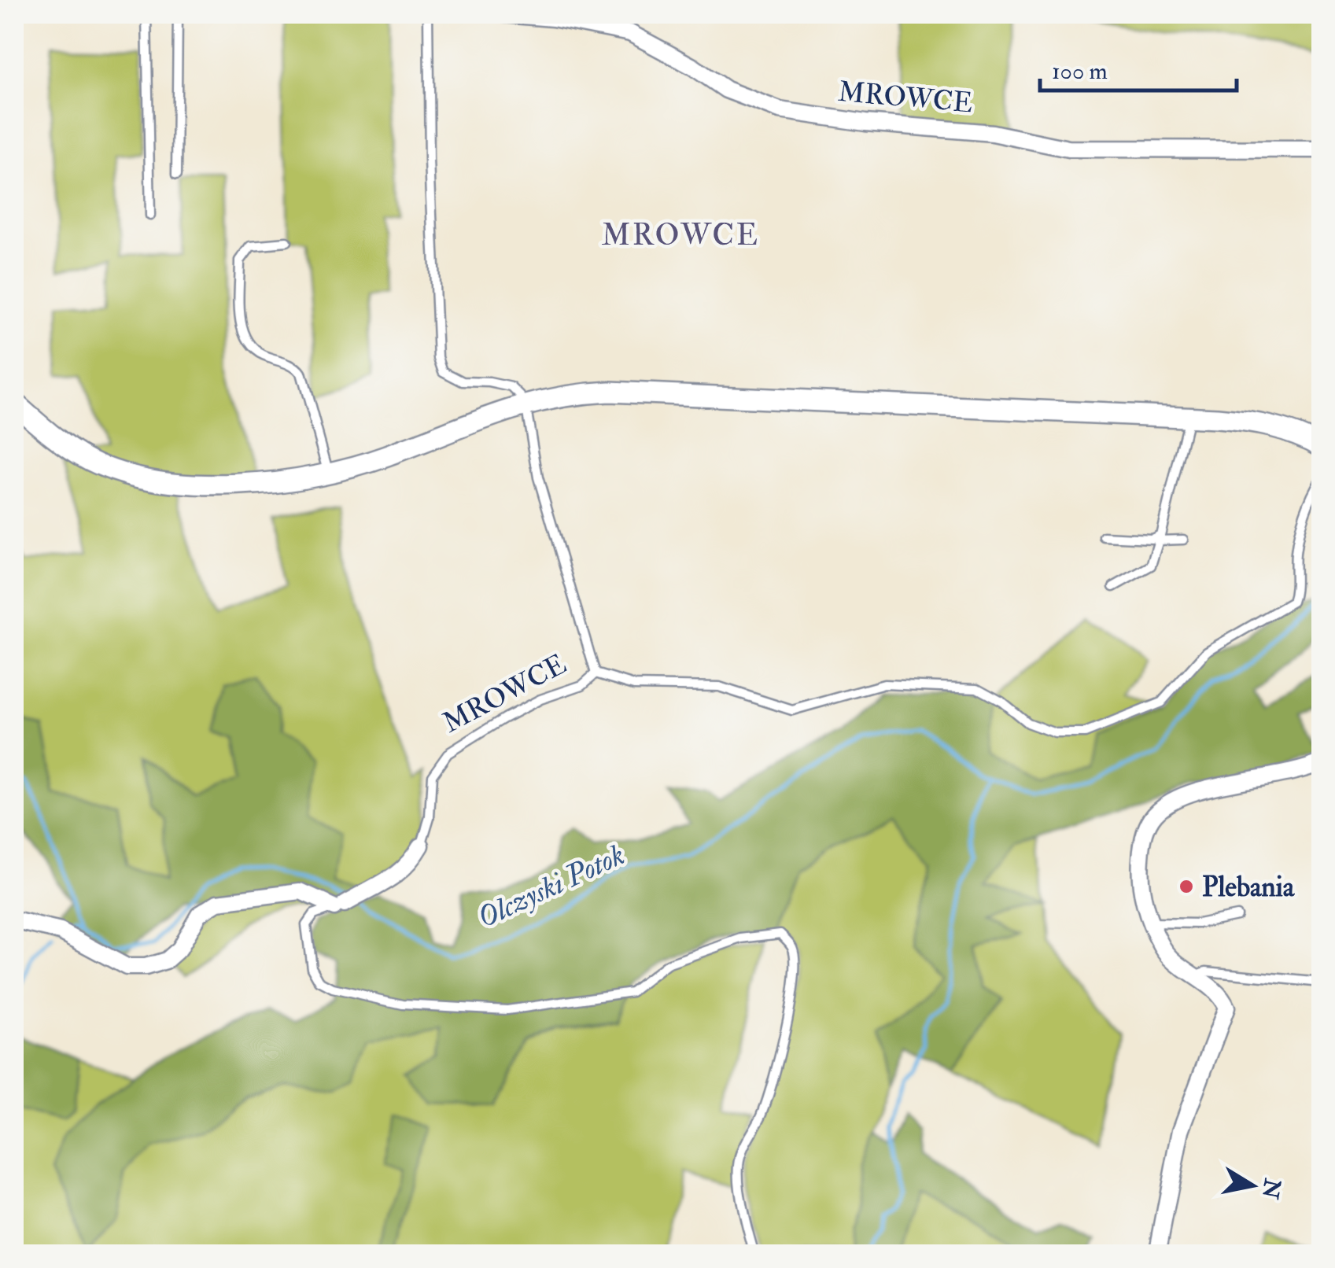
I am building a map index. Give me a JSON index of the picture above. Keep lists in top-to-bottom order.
{
  "streets": {
    "street": ["MROWCE"]
  },
  "districts": ["MROWCE"],
  "water": ["Olczyski Potok"],
  "places": ["Plebania"],
  "scale_bar": "100 m",
  "north": "right"
}
